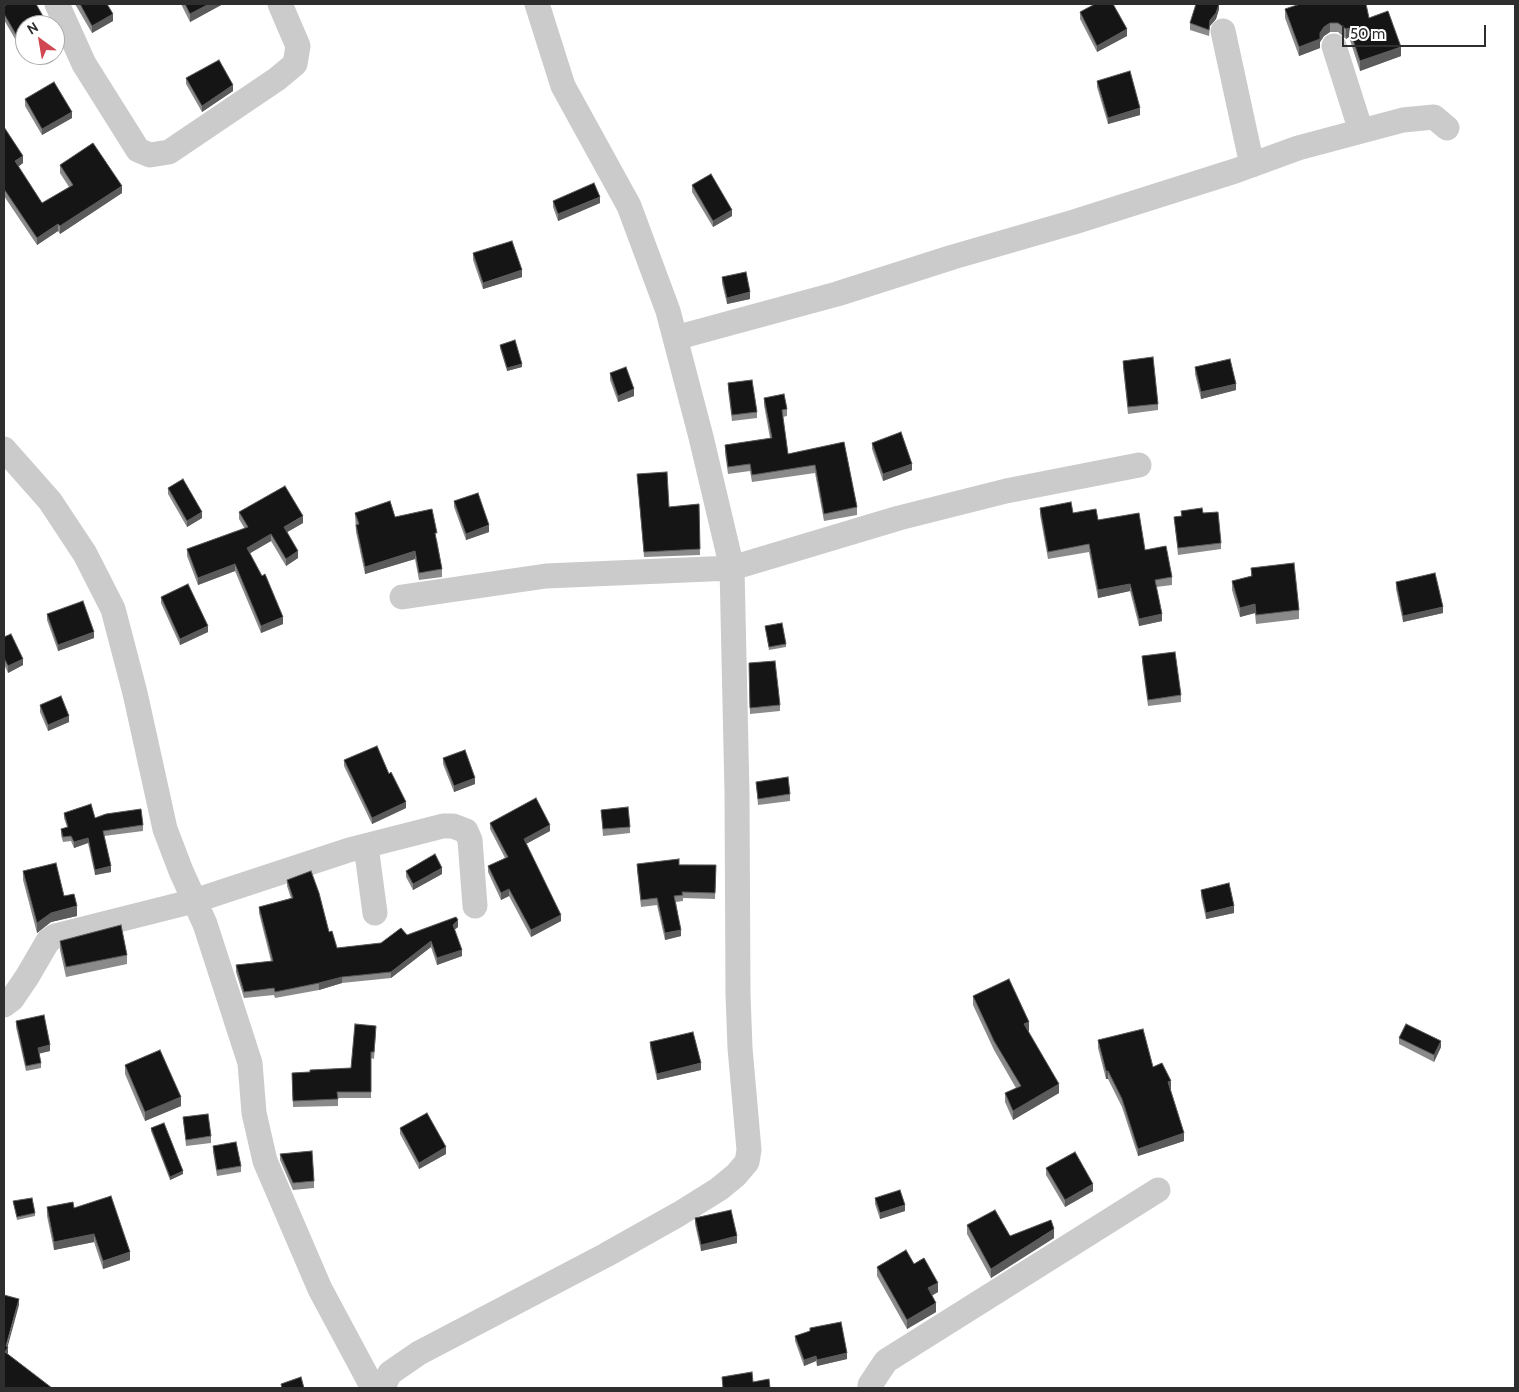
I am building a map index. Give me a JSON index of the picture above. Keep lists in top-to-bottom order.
{
  "scale_bar": "50 m",
  "north": "top left"
}
